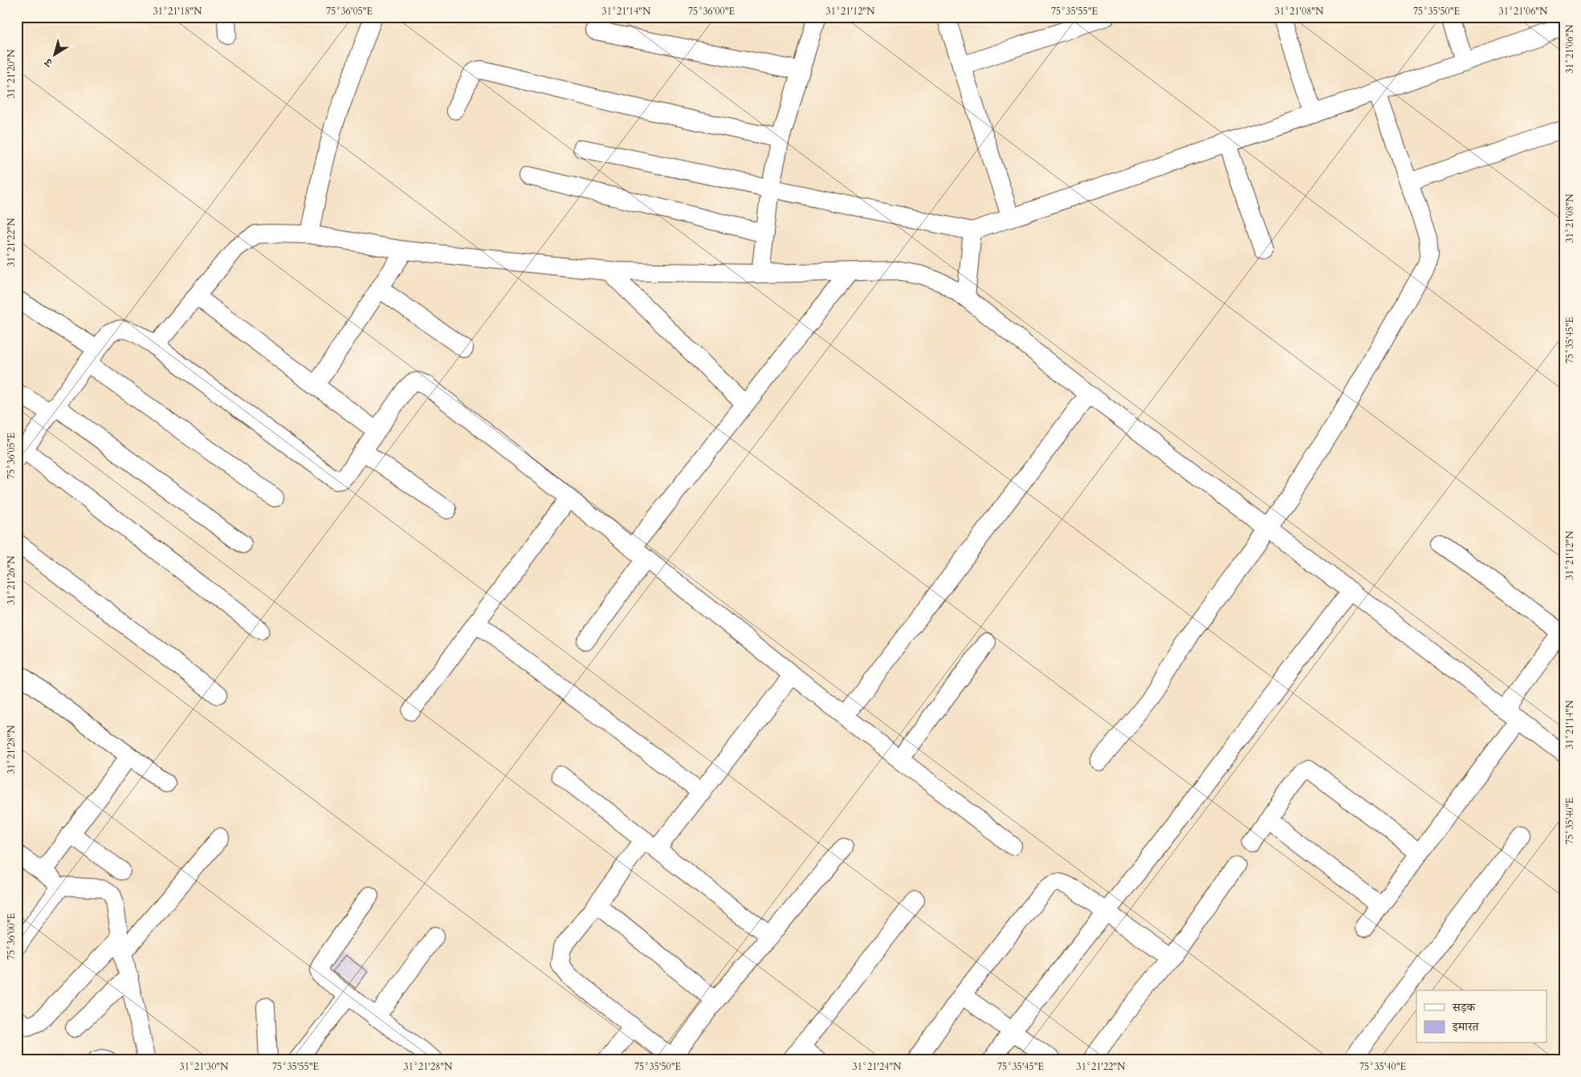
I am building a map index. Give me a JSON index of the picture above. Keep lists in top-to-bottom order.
{
  "legend": ["सड़क", "इमारत"],
  "north": "bottom left",
  "coordinates": [
    "31°21'18\"N",
    "75°36'05\"E",
    "31°21'14\"N",
    "75°36'00\"E",
    "31°21'12\"N",
    "75°35'55\"E",
    "31°21'08\"N",
    "75°35'50\"E",
    "31°21'06\"N",
    "31°21'20\"N",
    "31°21'22\"N",
    "75°35'45\"E",
    "31°21'26\"N",
    "31°21'28\"N",
    "75°35'40\"E",
    "31°21'30\"N",
    "31°21'24\"N"
  ]
}
